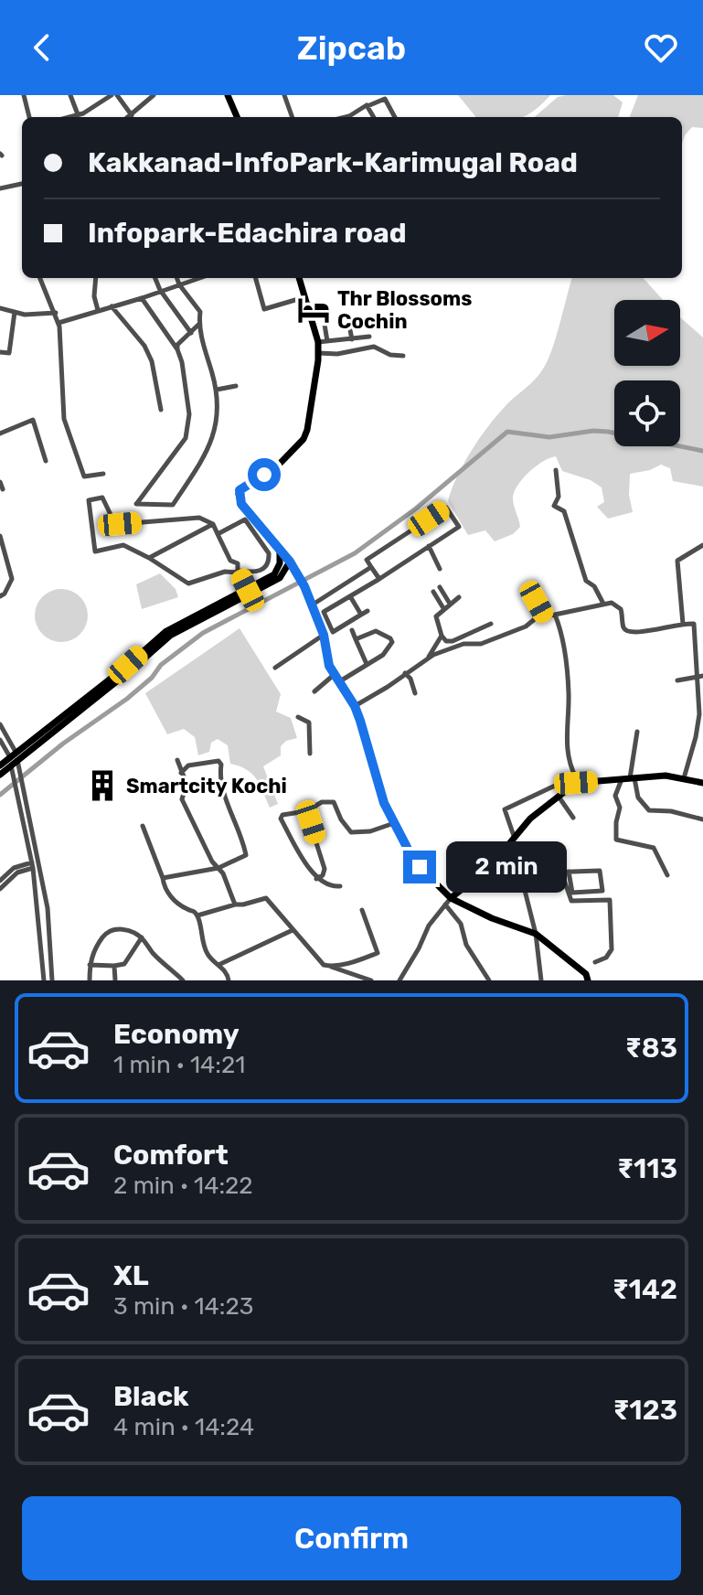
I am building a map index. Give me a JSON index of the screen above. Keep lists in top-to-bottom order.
{
  "places": {
    "hotel": ["Thr Blossoms Cochin"],
    "building": ["Smartcity Kochi"]
  },
  "north": "right",
  "page": {
    "header": "Zipcab",
    "banner": ["Kakkanad-InfoPark-Karimugal Road", "Infopark-Edachira road"],
    "bubble": "2 min",
    "list": [
      {
        "name": "Economy",
        "note": "1 min · 14:21",
        "value": "₹83"
      },
      {
        "name": "Comfort",
        "note": "2 min · 14:22",
        "value": "₹113"
      },
      {
        "name": "XL",
        "note": "3 min · 14:23",
        "value": "₹142"
      },
      {
        "name": "Black",
        "note": "4 min · 14:24",
        "value": "₹123"
      }
    ],
    "buttons": "Confirm"
  }
}
